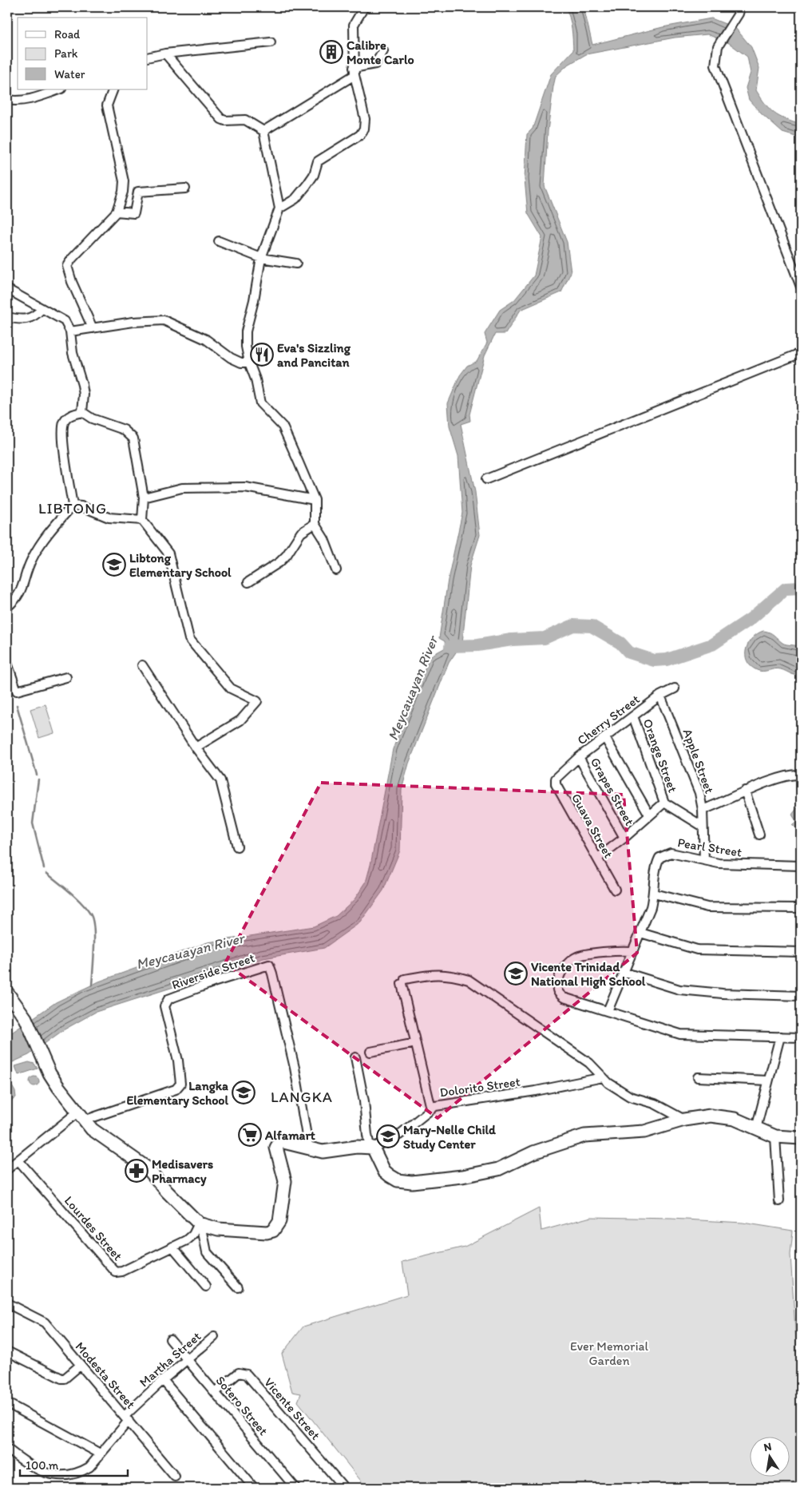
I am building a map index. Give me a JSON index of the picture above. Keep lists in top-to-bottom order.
{
  "streets": {
    "street": [
      "Cherry Street",
      "Orange Street",
      "Apple Street",
      "Grapes Street",
      "Guava Street",
      "Pearl Street",
      "Riverside Street",
      "Dolorito Street",
      "Lourdes Street",
      "Martha Street",
      "Modesta Street",
      "Sotero Street",
      "Vicente Street"
    ]
  },
  "crossings": [
    ["Cherry Street", "Orange Street"],
    ["Cherry Street", "Apple Street"],
    ["Cherry Street", "Grapes Street"],
    ["Cherry Street", "Guava Street"],
    ["Apple Street", "Pearl Street"],
    ["Martha Street", "Modesta Street"],
    ["Martha Street", "Sotero Street"],
    ["Sotero Street", "Vicente Street"]
  ],
  "districts": ["LIBTONG", "LANGKA"],
  "water": ["Meycauayan River"],
  "parks": ["Ever Memorial Garden"],
  "places": {
    "building": ["Calibre Monte Carlo"],
    "restaurant": ["Eva's Sizzling and Pancitan"],
    "school or university": [
      "Libtong Elementary School",
      "Vicente Trinidad National High School",
      "Langka Elementary School",
      "Mary-Nelle Child Study Center"
    ],
    "supermarket": ["Alfamart"],
    "pharmacy": ["Medisavers Pharmacy"]
  },
  "legend": ["Road", "Park", "Water"],
  "scale_bar": "100 m",
  "north": "top"
}
